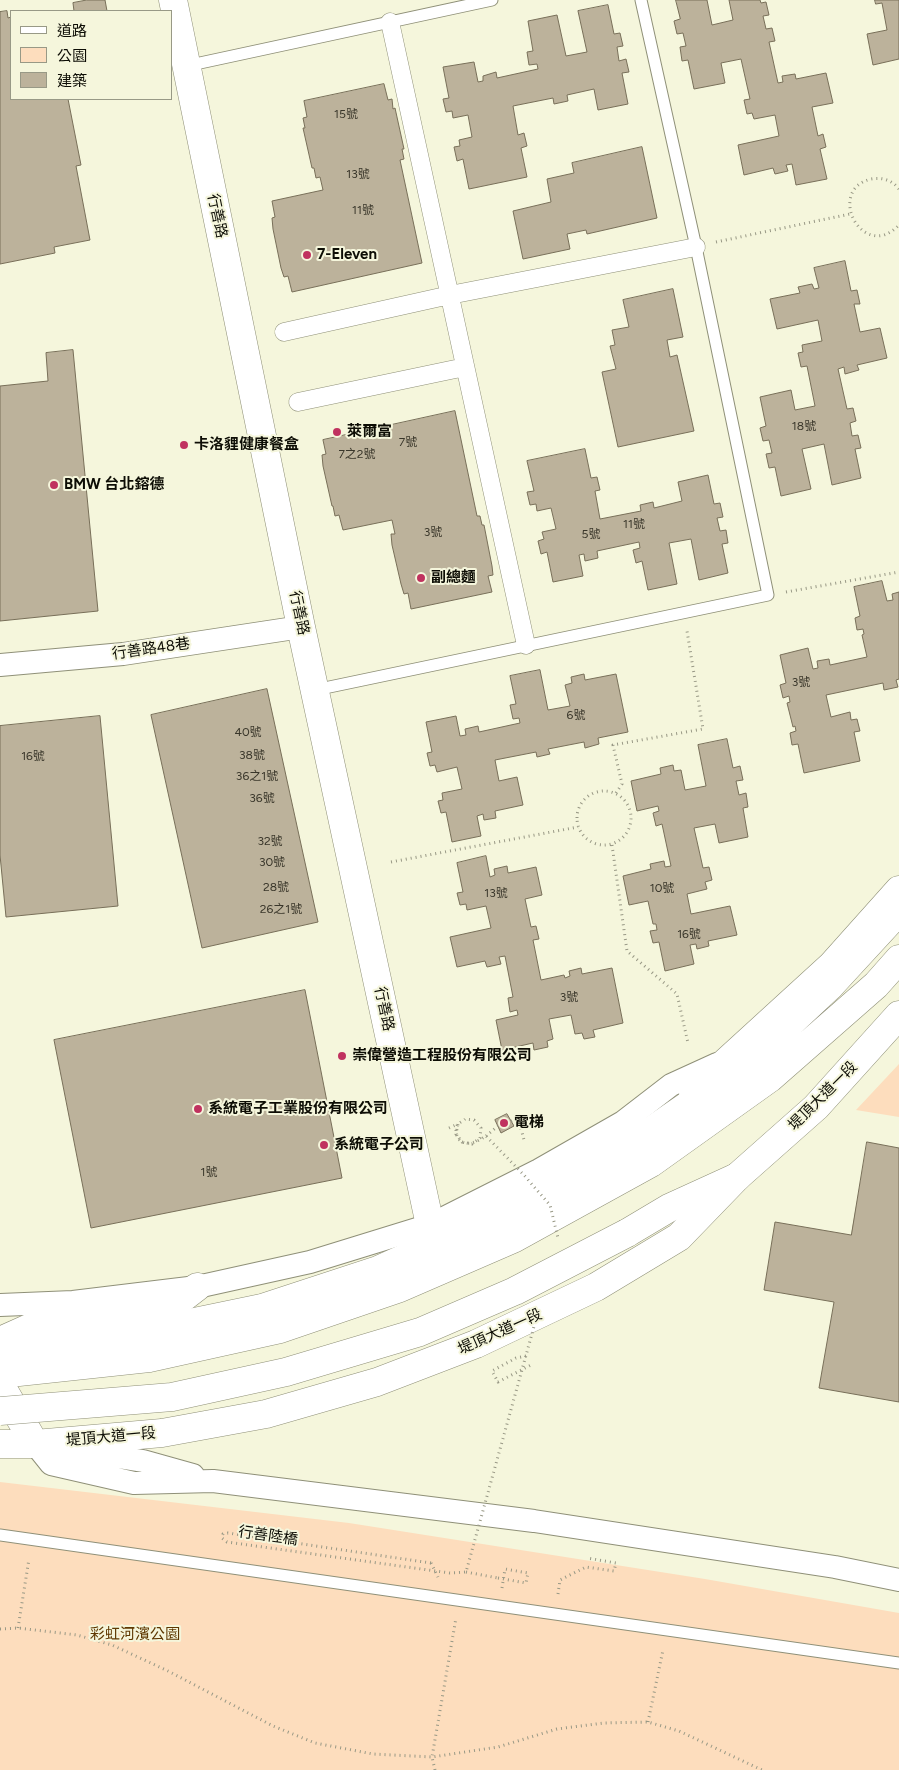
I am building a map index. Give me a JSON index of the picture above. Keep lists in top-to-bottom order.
{
  "streets": {
    "main road": ["行善路", "堤頂大道一段"],
    "street": ["行善路48巷"],
    "path": ["行善陸橋"]
  },
  "crossings": [
    ["行善路", "行善路48巷"]
  ],
  "parks": ["彩虹河濱公園"],
  "places": [
    "7-Eleven",
    "萊爾富",
    "卡洛貍健康餐盒",
    "BMW 台北鎔德",
    "副總麵",
    "崇偉營造工程股份有限公司",
    "系統電子工業股份有限公司",
    "電梯",
    "系統電子公司"
  ],
  "house_numbers": [
    "15號",
    "13號",
    "11號",
    "18號",
    "7號",
    "7之2號",
    "11號",
    "3號",
    "5號",
    "3號",
    "6號",
    "40號",
    "38號",
    "16號",
    "36之1號",
    "36號",
    "32號",
    "30號",
    "28號",
    "10號",
    "13號",
    "26之1號",
    "16號",
    "3號",
    "1號"
  ],
  "legend": ["道路", "公園", "建築"]
}
